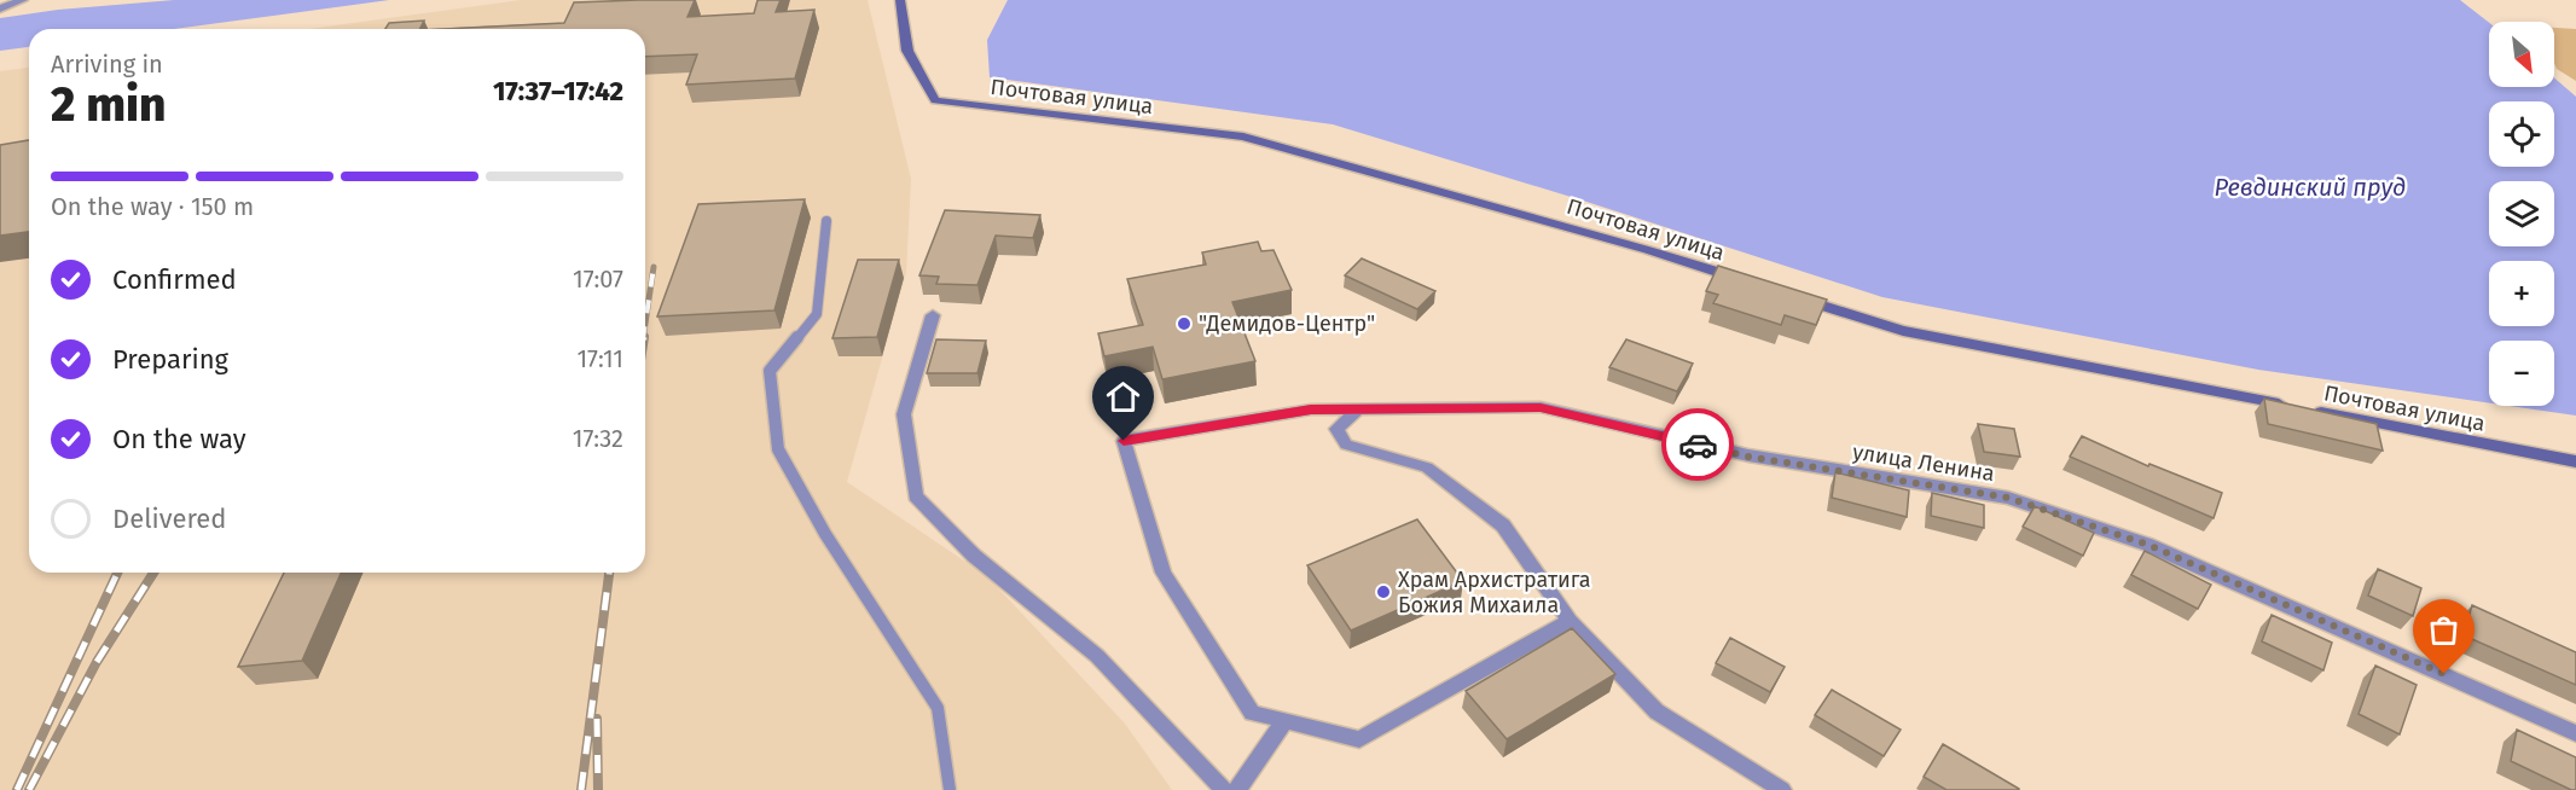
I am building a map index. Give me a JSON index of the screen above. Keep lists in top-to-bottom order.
{
  "streets": {
    "street": ["Почтовая улица", "улица Ленина"]
  },
  "water": ["Ревдинский пруд"],
  "places": ["\"Демидов-Центр\"", "Храм Архистратига Божия Михаила"],
  "north": "bottom right",
  "page": {
    "map_buttons": ["+", "−"],
    "heading": ["2 min", "Arriving in", "17:37–17:42"],
    "bar": "On the way · 150 m",
    "list": [
      ["Confirmed", "17:07"],
      ["Preparing", "17:11"],
      ["On the way", "17:32"],
      "Delivered"
    ]
  }
}
